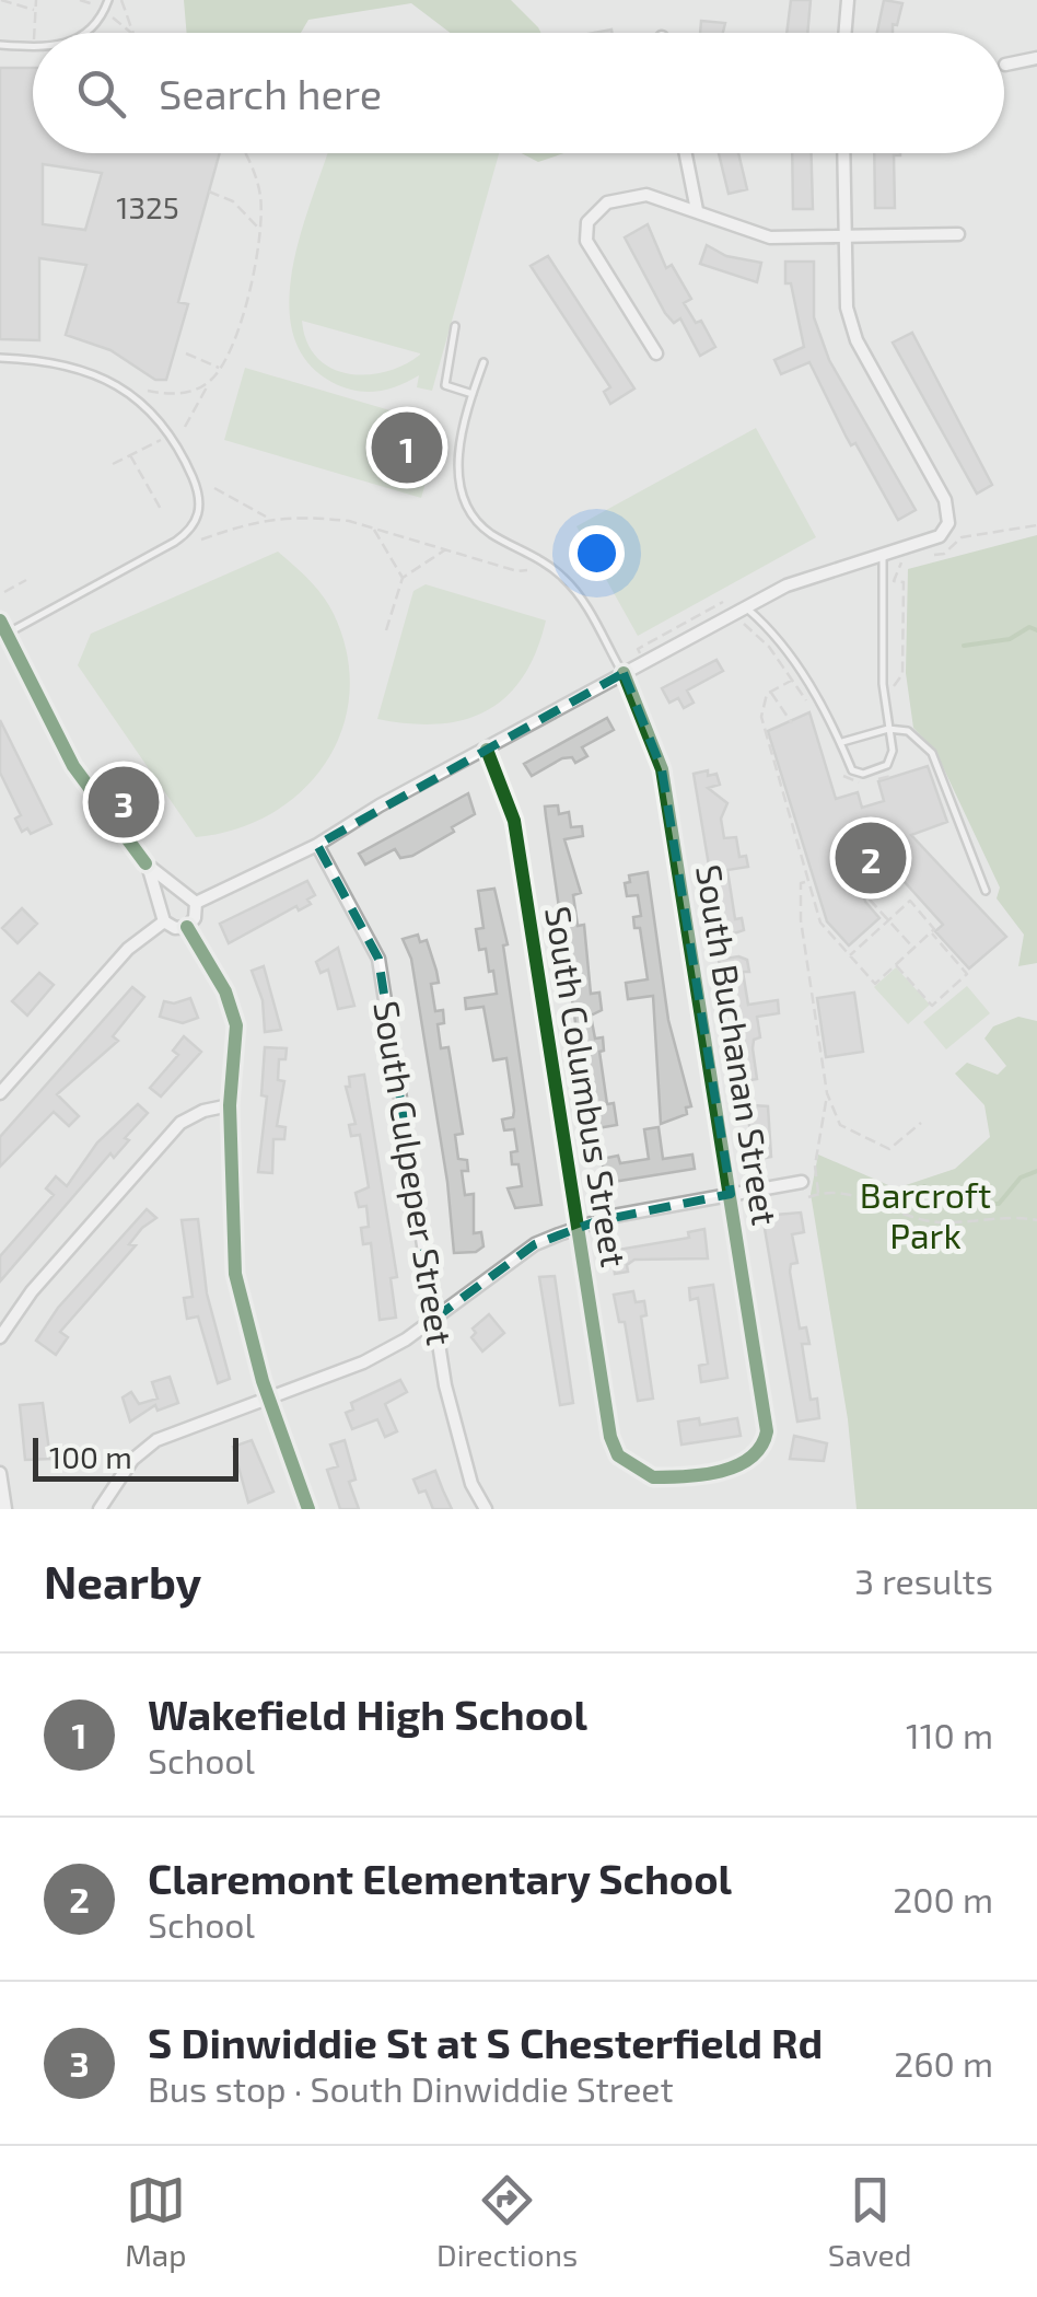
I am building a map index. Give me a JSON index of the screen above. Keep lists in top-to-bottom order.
{
  "streets": {
    "street": ["South Buchanan Street", "South Columbus Street", "South Culpeper Street"]
  },
  "crossings": [
    ["South Buchanan Street", "South Columbus Street"]
  ],
  "parks": ["Barcroft Park"],
  "house_numbers": ["1325"],
  "scale_bar": "100 m",
  "page": {
    "search": "Search here",
    "pins": ["1", "3", "2"],
    "scale": "100 m",
    "heading": ["Nearby", "3 results"],
    "list": [
      {
        "mark": "1",
        "name": "Wakefield High School",
        "note": "School",
        "value": "110 m"
      },
      {
        "mark": "2",
        "name": "Claremont Elementary School",
        "note": "School",
        "value": "200 m"
      },
      {
        "mark": "3",
        "name": "S Dinwiddie St at S Chesterfield Rd",
        "note": "Bus stop · South Dinwiddie Street",
        "value": "260 m"
      }
    ],
    "nav": ["Map", "Directions", "Saved"]
  }
}
